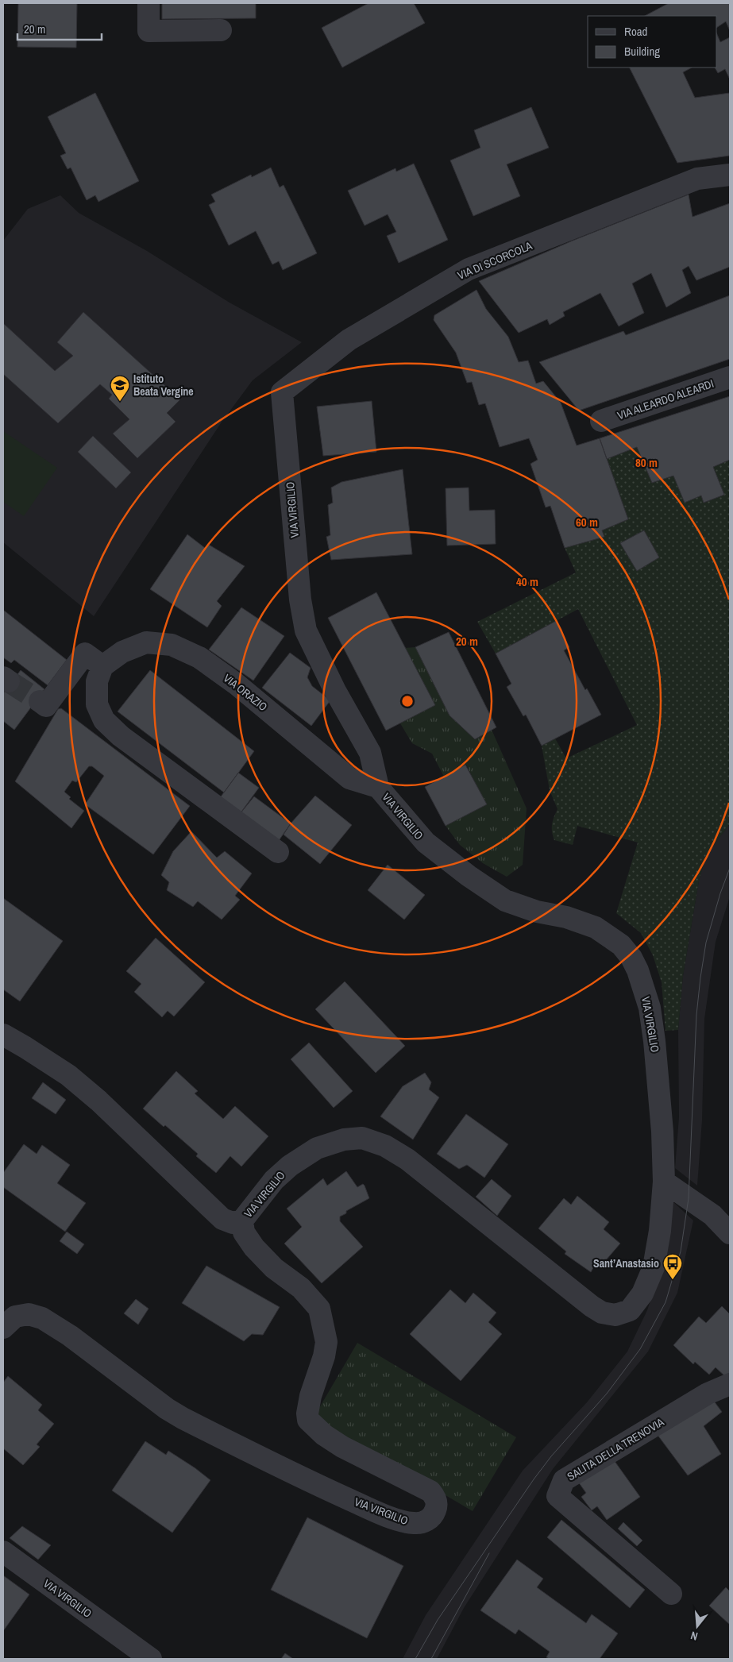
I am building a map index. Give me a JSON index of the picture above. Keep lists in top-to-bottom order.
{
  "streets": {
    "street": [
      "VIA DI SCORCOLA",
      "VIA ALEARDO ALEARDI",
      "VIA VIRGILIO",
      "VIA ORAZIO",
      "SALITA DELLA TRENOVIA"
    ]
  },
  "crossings": [
    ["VIA DI SCORCOLA", "VIA VIRGILIO"],
    ["VIA VIRGILIO", "VIA ORAZIO"]
  ],
  "places": {
    "school or university": ["Istituto Beata Vergine"],
    "bus stop": ["Sant’Anastasio"]
  },
  "legend": ["Road", "Building"],
  "scale_bar": "20 m",
  "north": "bottom",
  "rings": [
    "80 m",
    "60 m",
    "40 m",
    "20 m"
  ]
}
